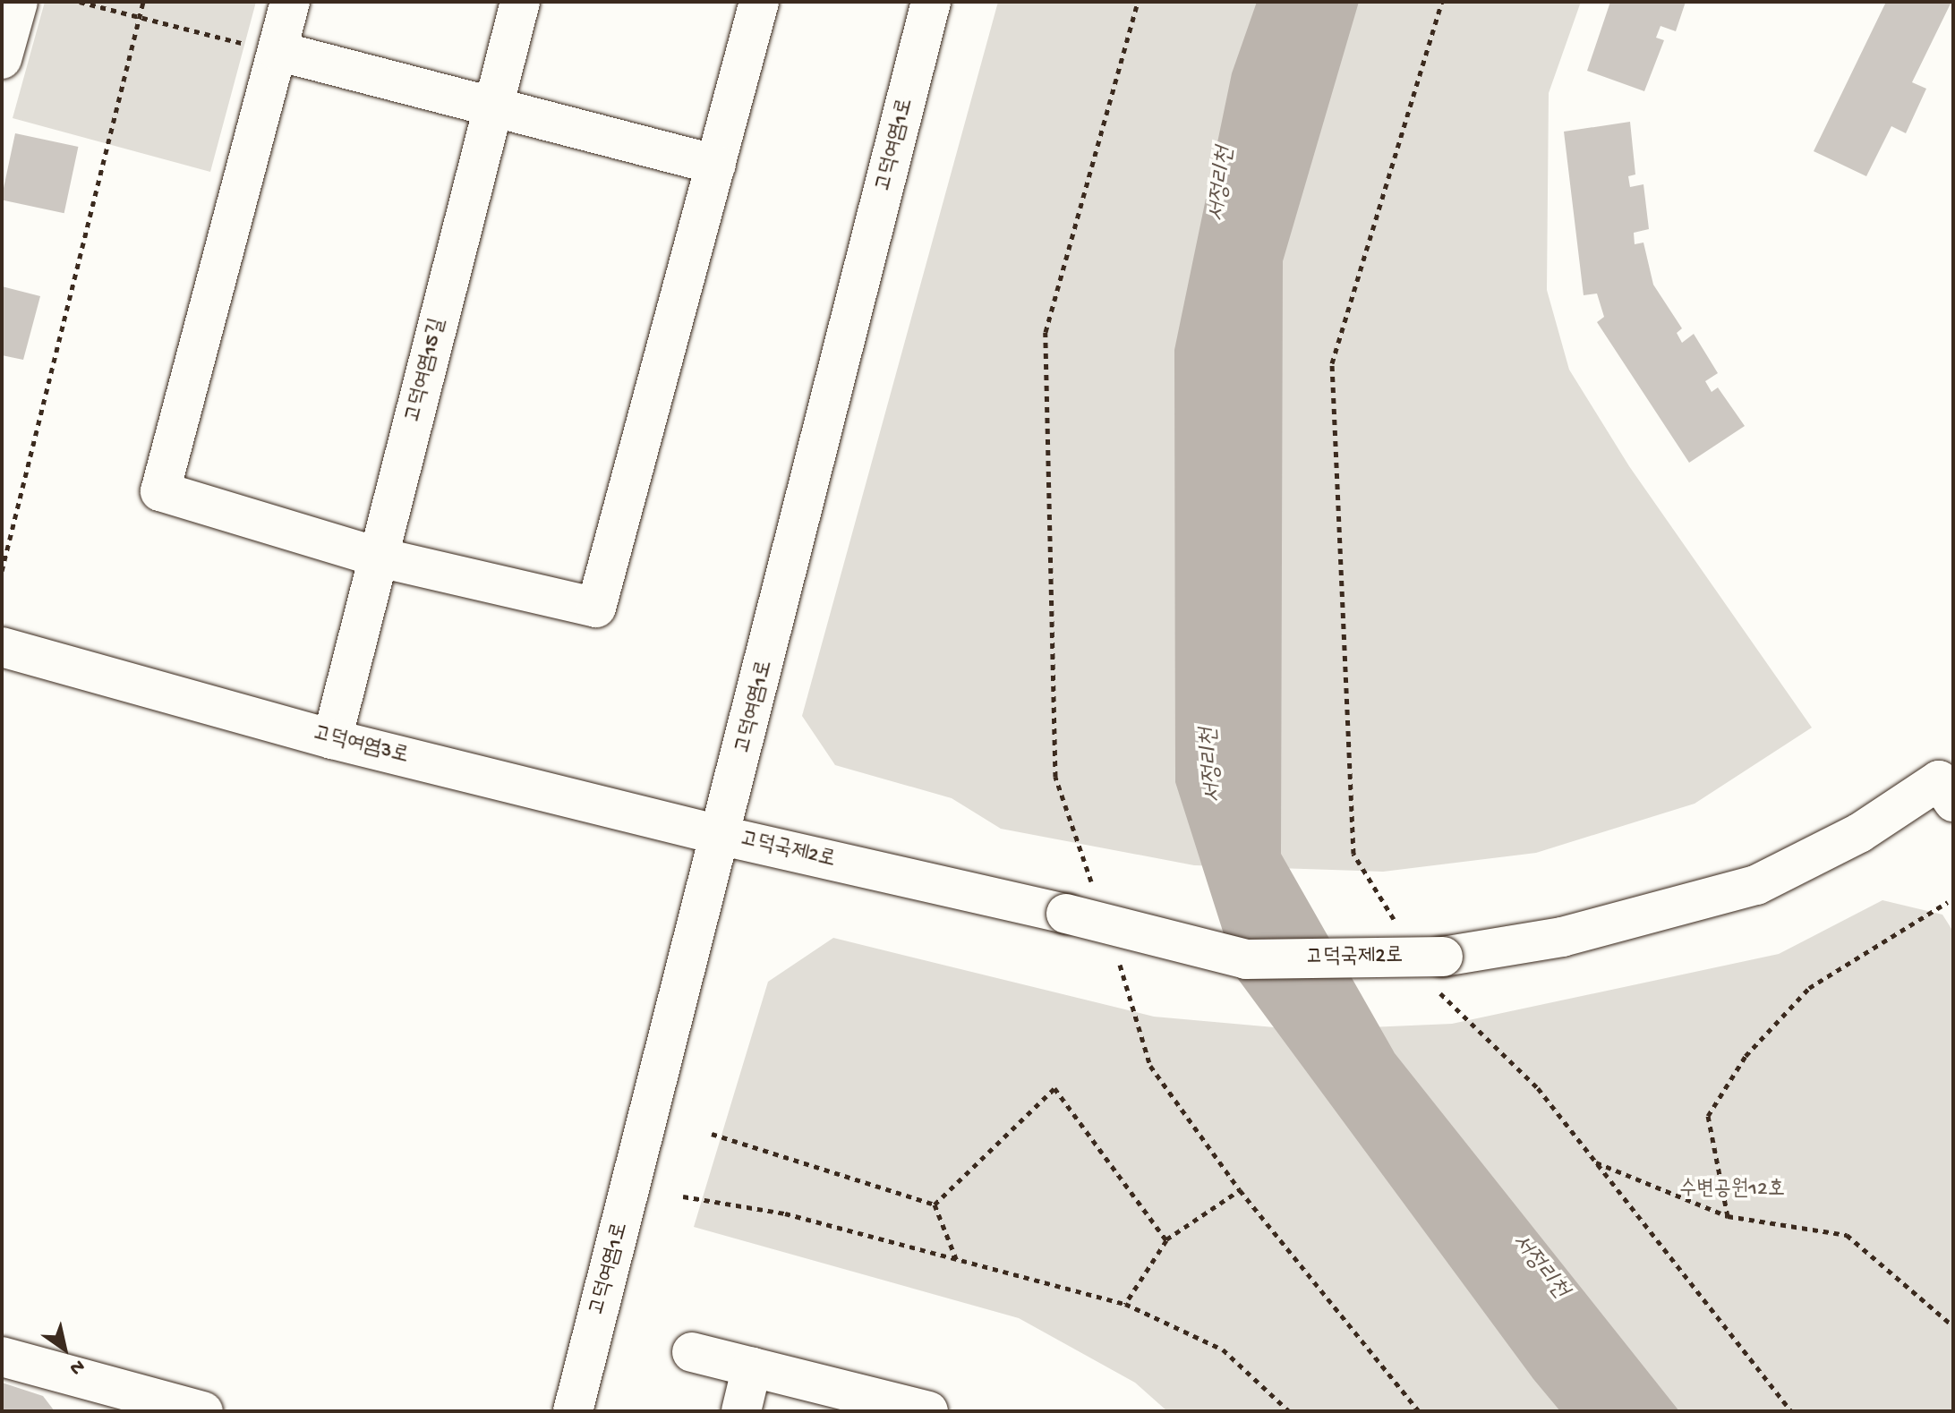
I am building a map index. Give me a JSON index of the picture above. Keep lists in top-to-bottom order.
{
  "streets": {
    "street": [
      "고덕여염1로",
      "고덕여염15길",
      "고덕여염3로",
      "고덕국제2로"
    ]
  },
  "crossings": [
    ["고덕여염1로", "고덕여염3로"],
    ["고덕여염1로", "고덕국제2로"],
    ["고덕여염15길", "고덕여염3로"],
    ["고덕여염3로", "고덕국제2로"]
  ],
  "water": ["서정리천"],
  "parks": ["수변공원12호"],
  "north": "bottom right"
}
